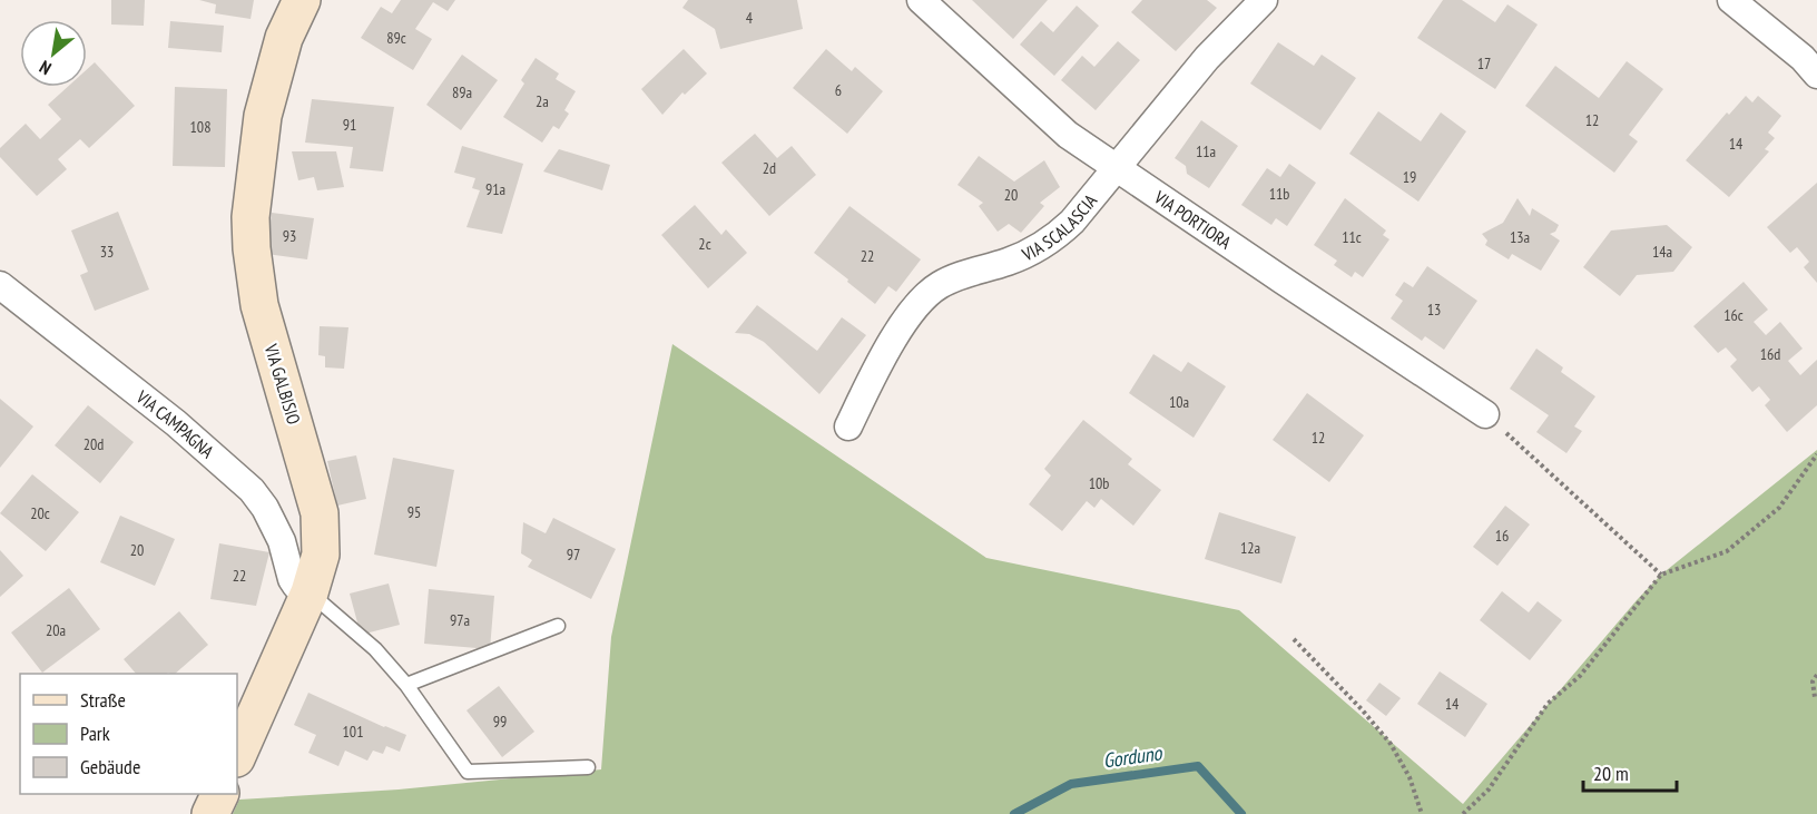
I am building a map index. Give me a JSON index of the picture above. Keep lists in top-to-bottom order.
{
  "streets": {
    "street": [
      "VIA PORTIORA",
      "VIA SCALASCIA",
      "VIA GALBISIO",
      "VIA CAMPAGNA"
    ]
  },
  "crossings": [
    ["VIA PORTIORA", "VIA SCALASCIA"],
    ["VIA GALBISIO", "VIA CAMPAGNA"]
  ],
  "water": ["Gorduno"],
  "house_numbers": [
    "4",
    "89c",
    "17",
    "6",
    "89a",
    "2a",
    "12",
    "91",
    "108",
    "14",
    "11a",
    "2d",
    "19",
    "91a",
    "11b",
    "20",
    "93",
    "11c",
    "13a",
    "2c",
    "33",
    "14a",
    "22",
    "13",
    "16c",
    "16d",
    "10a",
    "12",
    "20d",
    "10b",
    "95",
    "20c",
    "16",
    "12a",
    "20",
    "97",
    "22",
    "97a",
    "20a",
    "14",
    "99",
    "101"
  ],
  "legend": ["Straße", "Park", "Gebäude"],
  "scale_bar": "20 m",
  "north": "bottom left"
}
